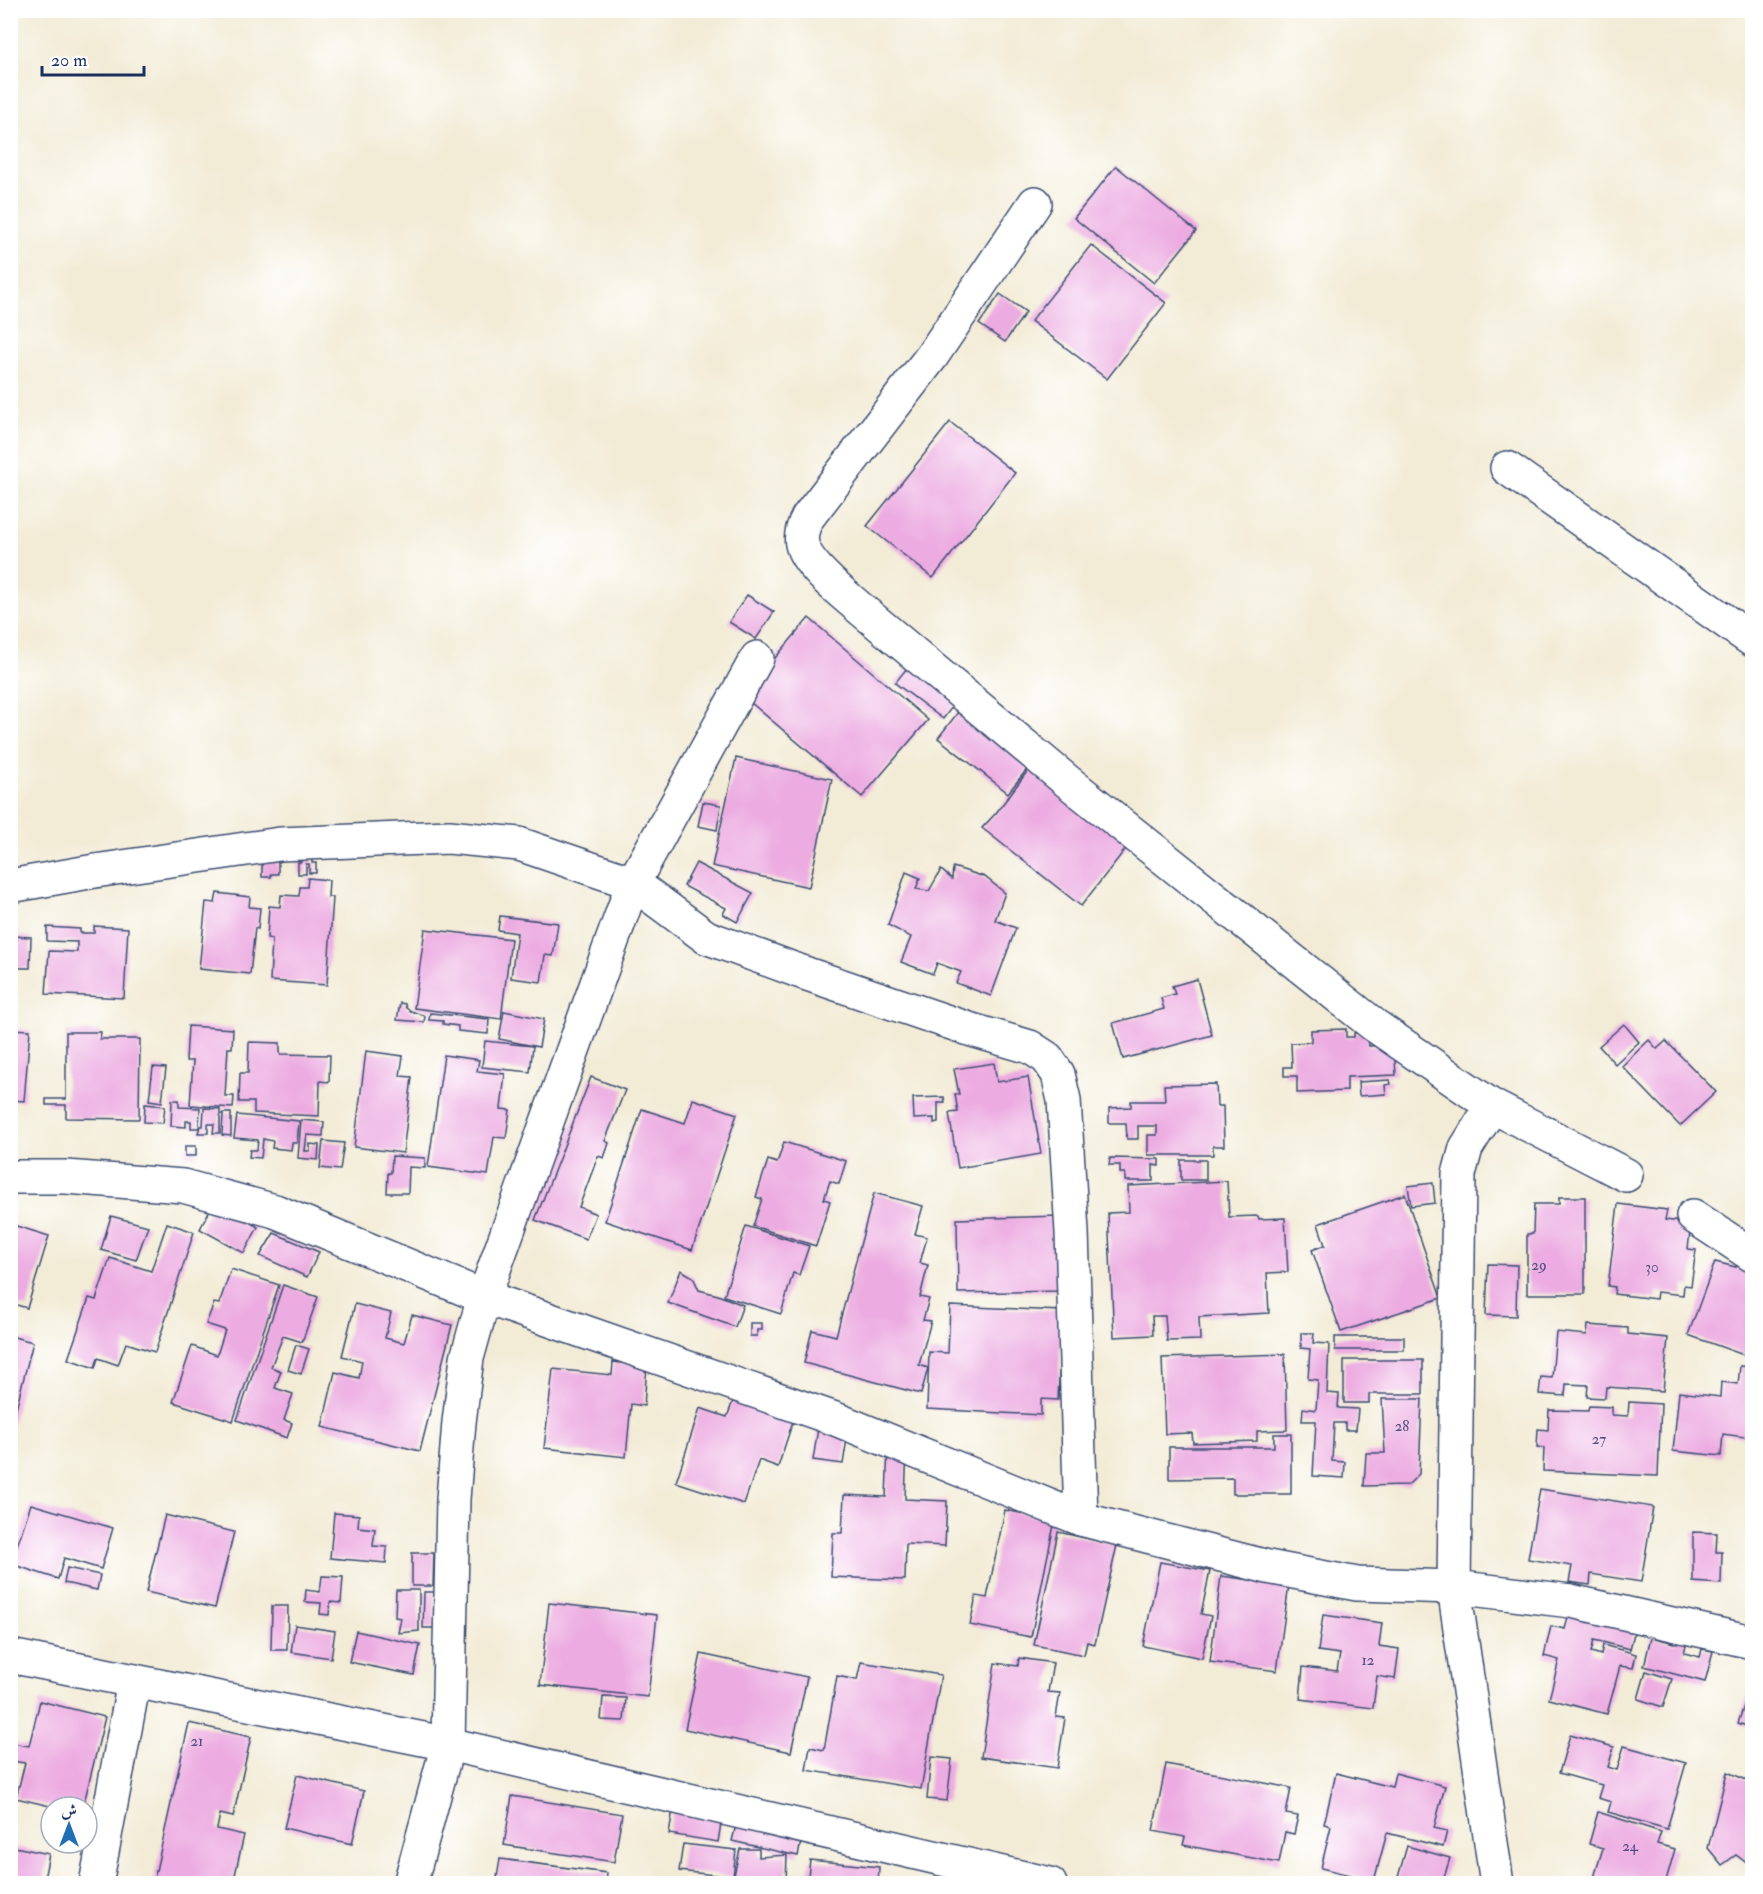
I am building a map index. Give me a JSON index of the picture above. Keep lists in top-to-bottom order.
{
  "house_numbers": [
    "29",
    "30",
    "28",
    "27",
    "12",
    "21",
    "24"
  ],
  "scale_bar": "20 m",
  "north": "top"
}
